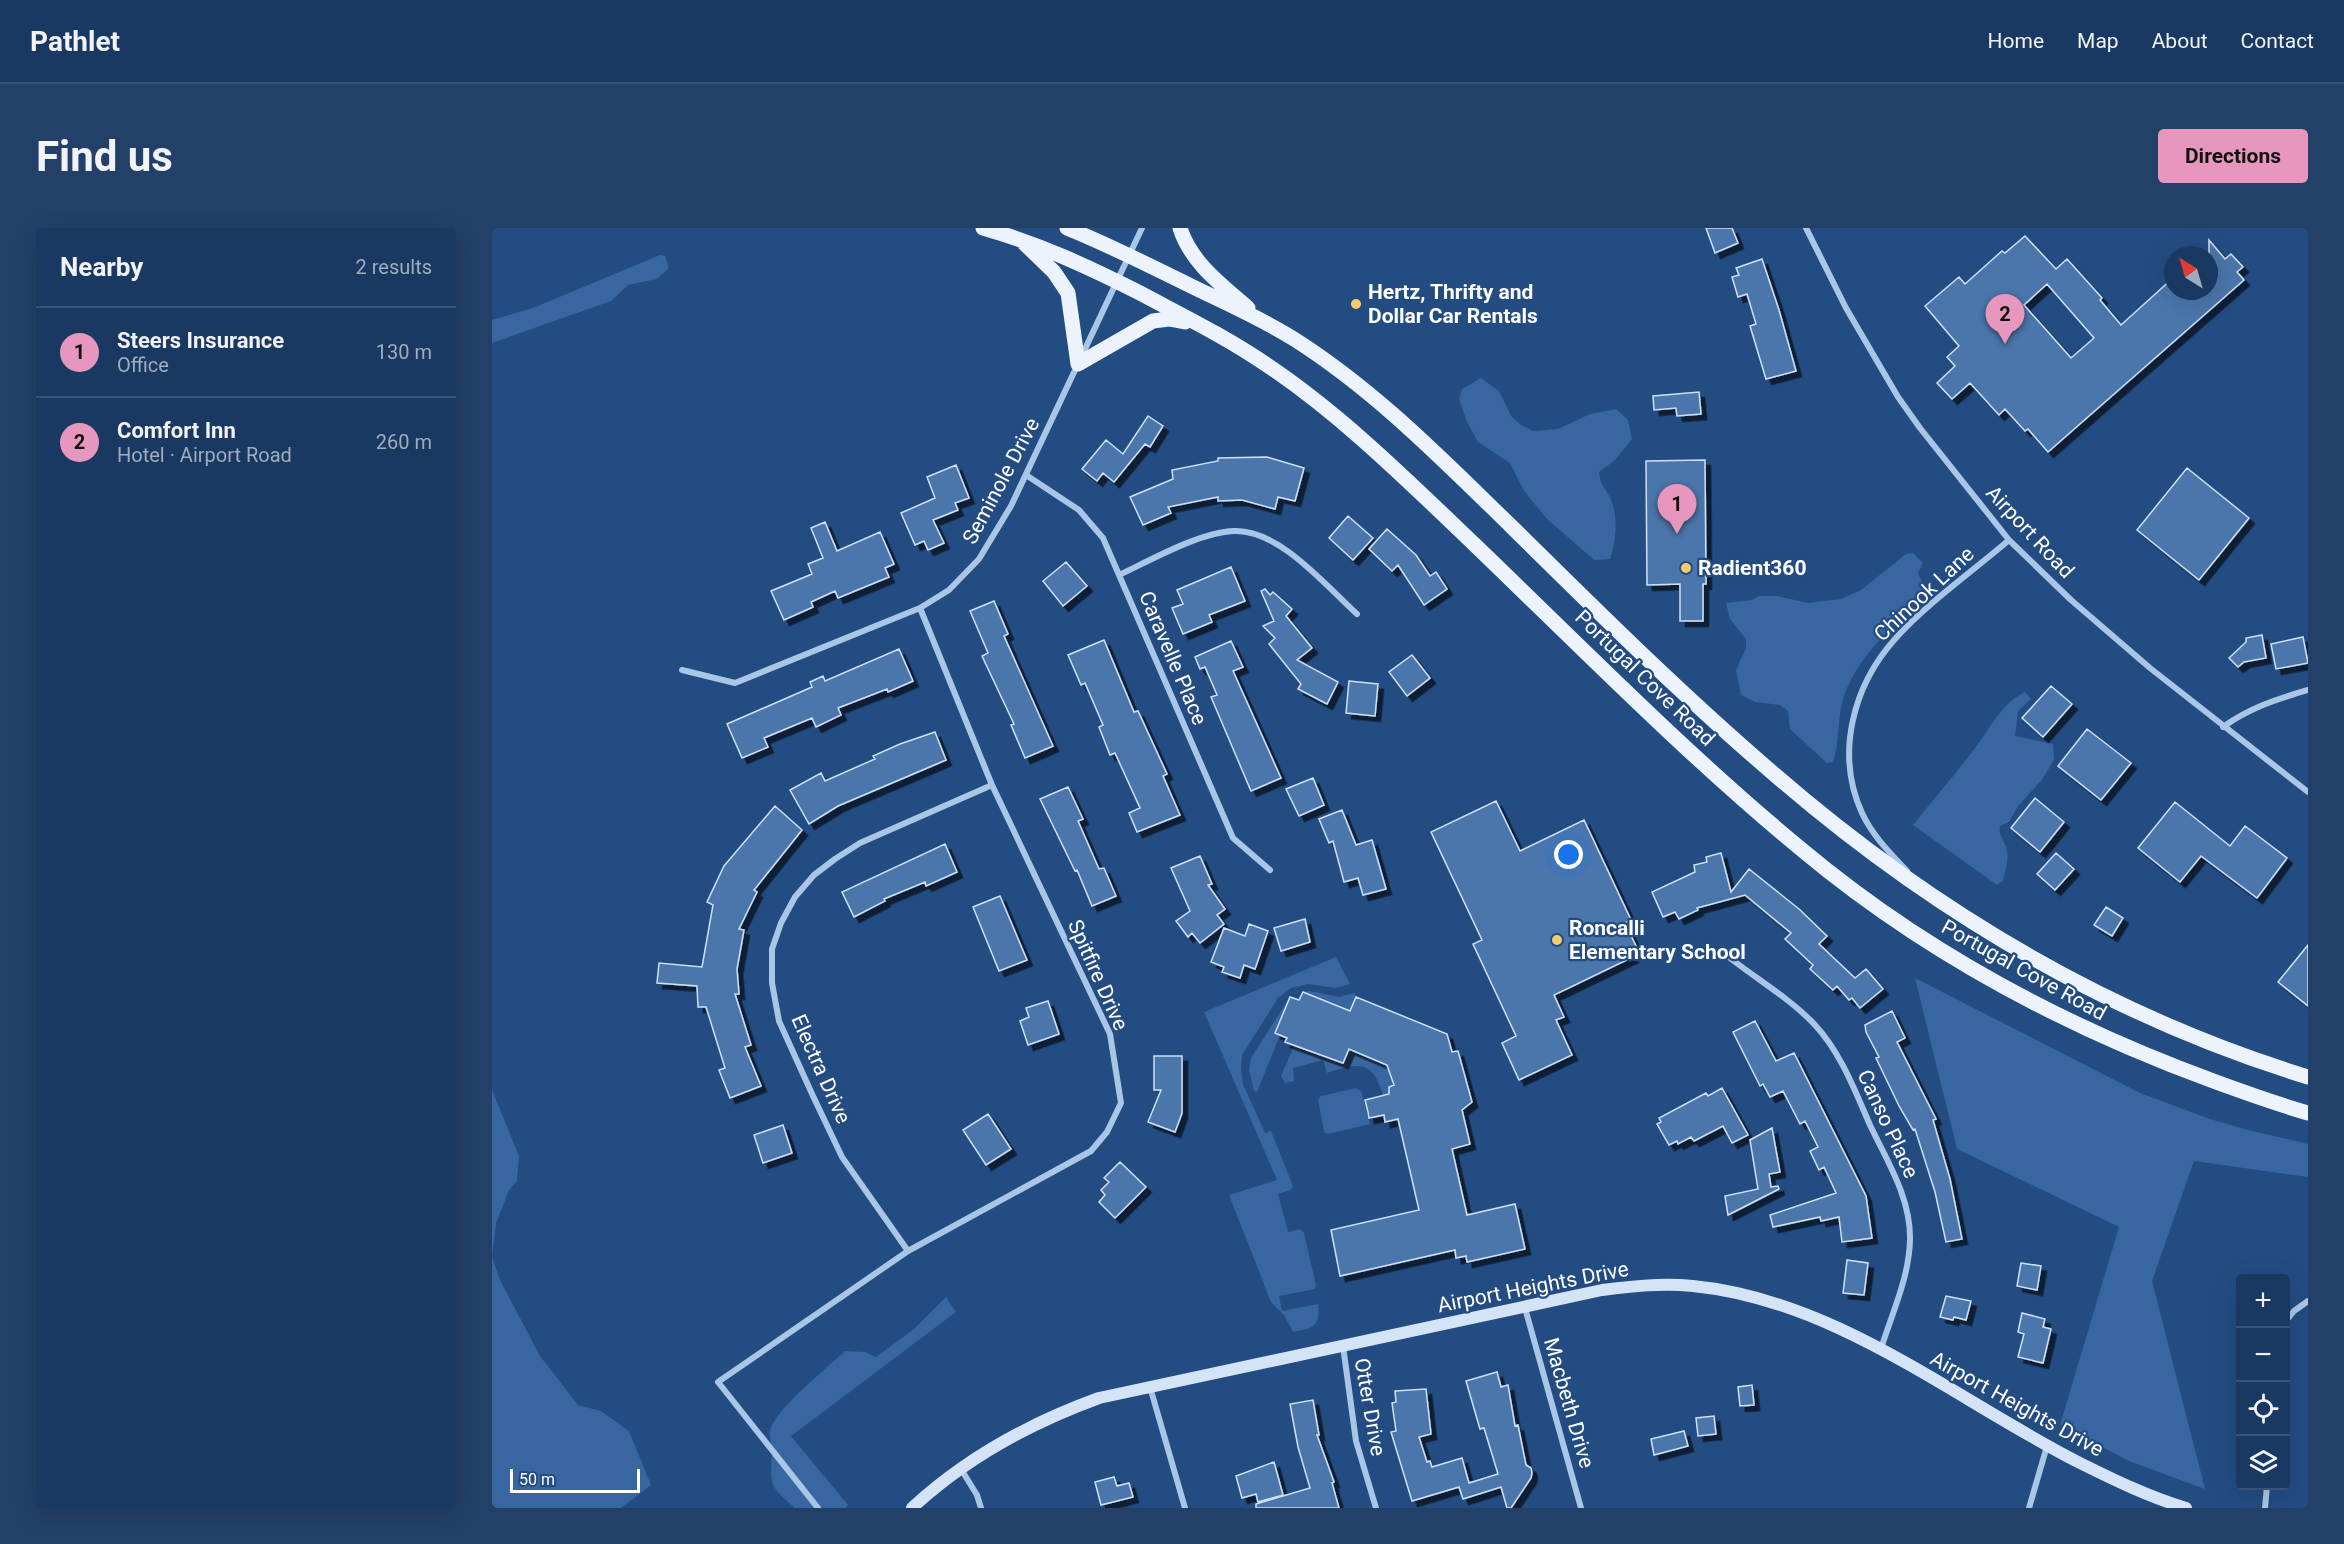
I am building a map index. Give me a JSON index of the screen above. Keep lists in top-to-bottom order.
{
  "streets": {
    "main road": ["Portugal Cove Road"],
    "street": [
      "Seminole Drive",
      "Airport Road",
      "Chinook Lane",
      "Caravelle Place",
      "Spitfire Drive",
      "Electra Drive",
      "Canso Place",
      "Airport Heights Drive",
      "Macbeth Drive",
      "Otter Drive"
    ]
  },
  "crossings": [
    ["Seminole Drive", "Caravelle Place"],
    ["Seminole Drive", "Portugal Cove Road"],
    ["Seminole Drive", "Spitfire Drive"],
    ["Airport Road", "Chinook Lane"],
    ["Chinook Lane", "Portugal Cove Road"],
    ["Spitfire Drive", "Electra Drive"],
    ["Canso Place", "Airport Heights Drive"],
    ["Airport Heights Drive", "Macbeth Drive"],
    ["Airport Heights Drive", "Otter Drive"]
  ],
  "places": ["Hertz, Thrifty and Dollar Car Rentals", "Radient360", "Roncalli Elementary School"],
  "scale_bar": "50 m",
  "north": "top left",
  "page": {
    "header": "Pathlet",
    "nav": [
      "Home",
      "Map",
      "About",
      "Contact"
    ],
    "buttons": "Directions",
    "title": "Find us",
    "heading": ["Nearby", "2 results"],
    "pins": ["2", "1"],
    "list": [
      {
        "mark": "1",
        "name": "Steers Insurance",
        "note": "Office",
        "value": "130 m"
      },
      {
        "mark": "2",
        "name": "Comfort Inn",
        "note": "Hotel · Airport Road",
        "value": "260 m"
      }
    ],
    "map_buttons": ["+", "−"],
    "scale": "50 m"
  }
}
